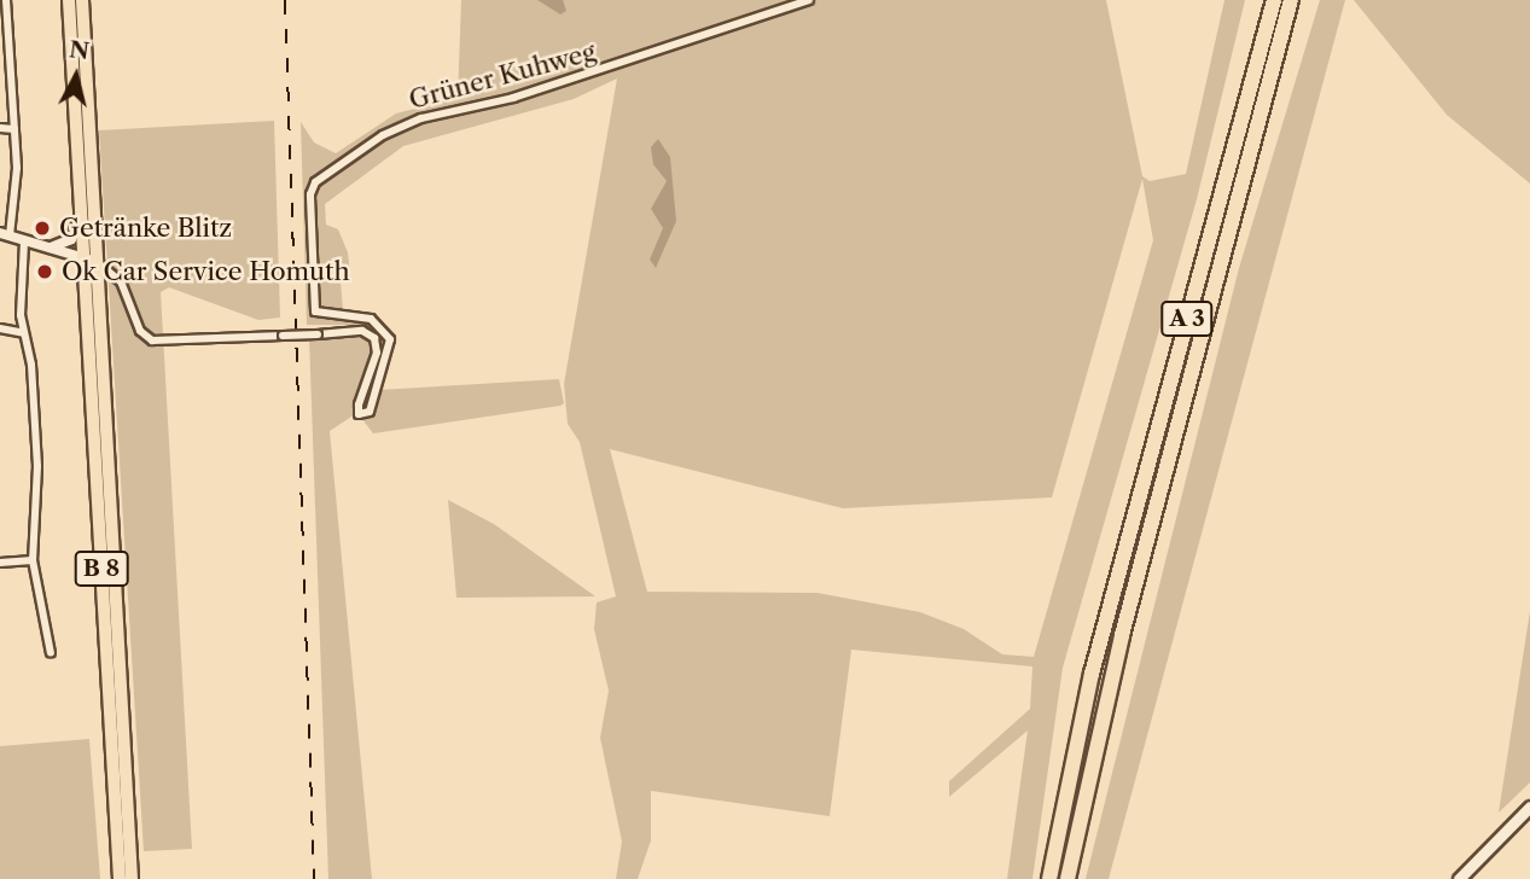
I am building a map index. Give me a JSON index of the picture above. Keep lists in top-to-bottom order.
{
  "streets": {
    "highway": ["A 3"],
    "main road": ["B 8"],
    "street": ["Grüner Kuhweg"]
  },
  "crossings": [
    ["Grüner Kuhweg", "B 8"]
  ],
  "places": ["Getränke Blitz", "Ok Car Service Homuth"],
  "north": "top"
}
